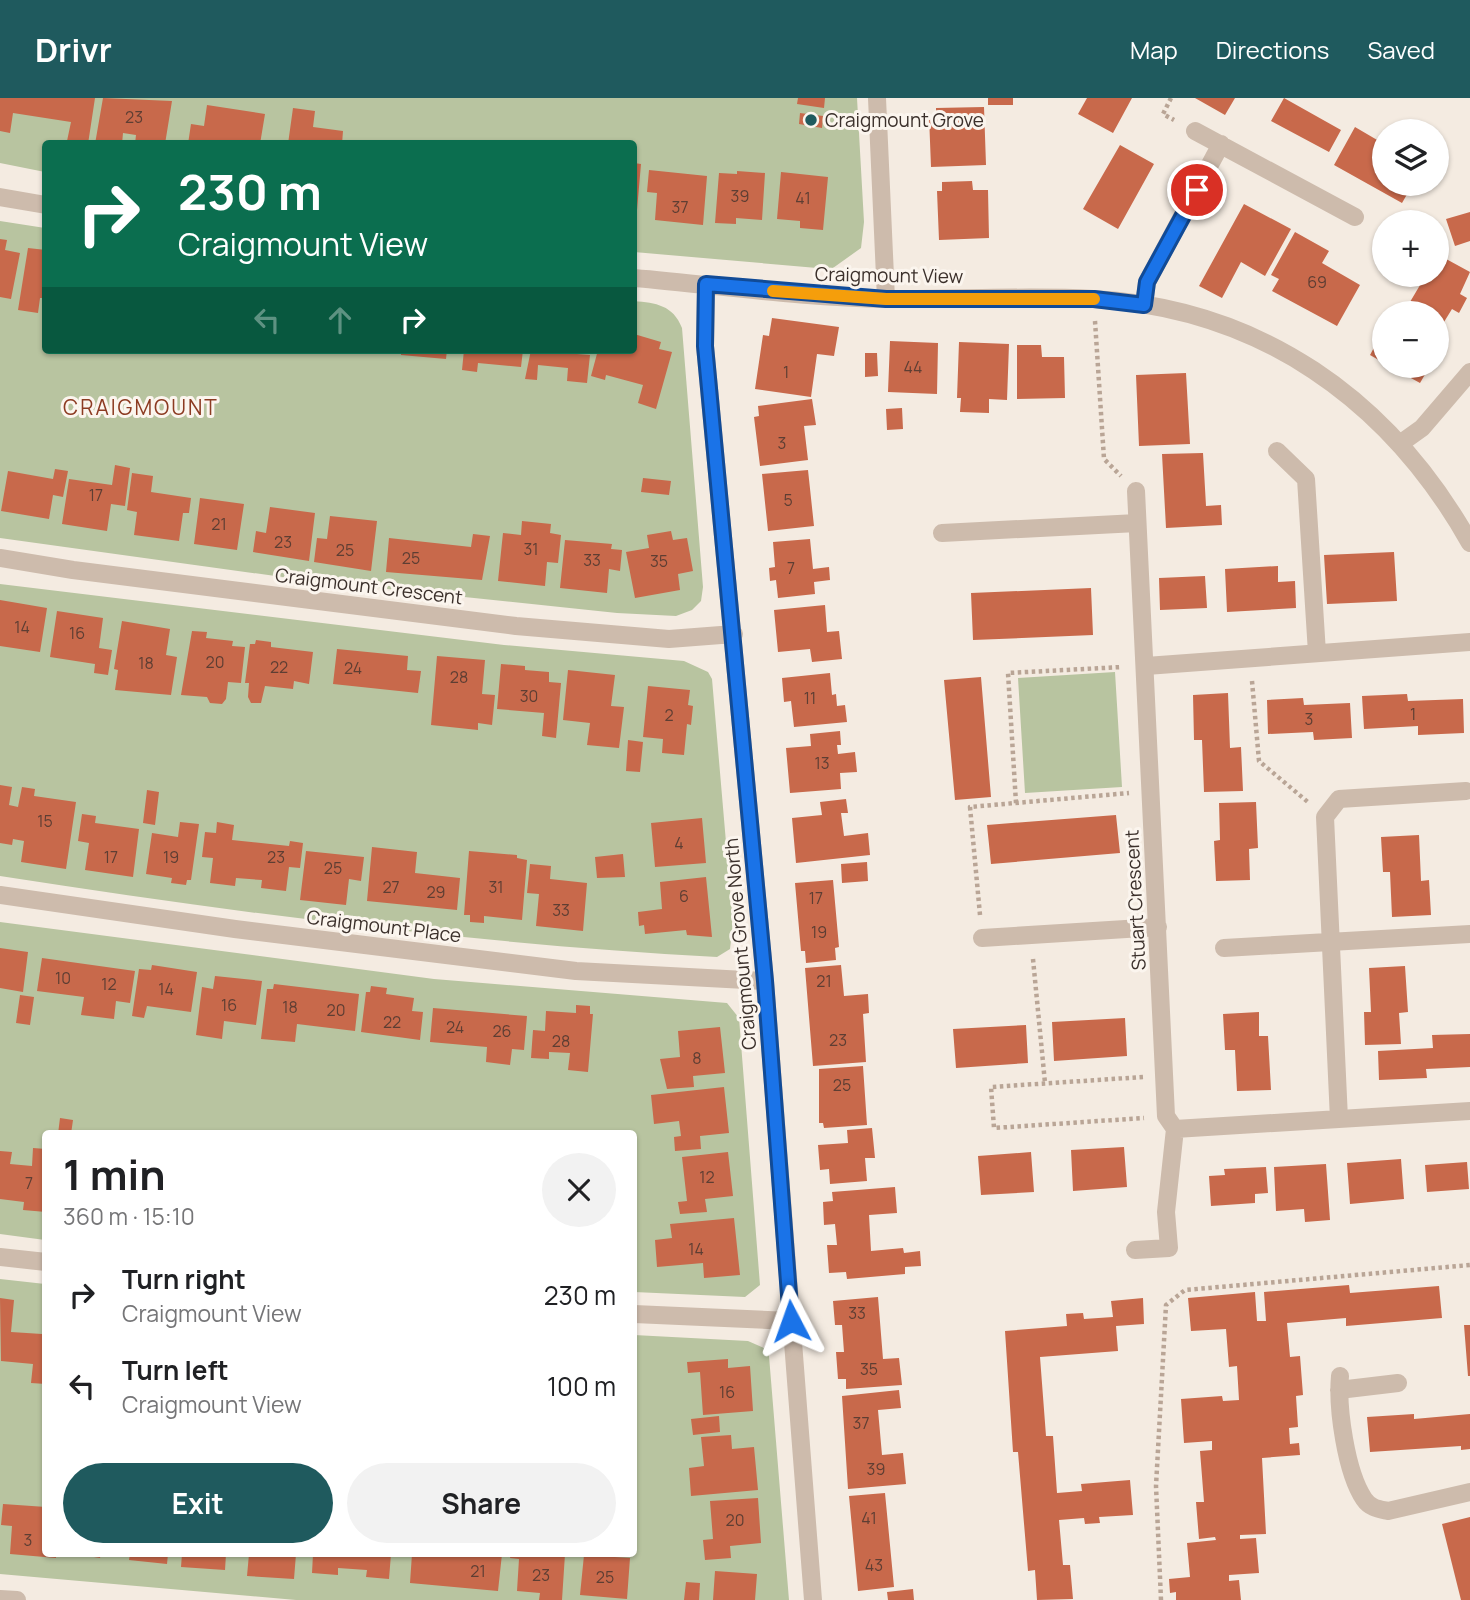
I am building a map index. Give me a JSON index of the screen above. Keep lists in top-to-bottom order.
{
  "streets": {
    "street": [
      "Craigmount View",
      "Craigmount Crescent",
      "Stuart Crescent",
      "Craigmount Place",
      "Craigmount Grove North"
    ]
  },
  "crossings": [
    ["Craigmount View", "Craigmount Grove North"],
    ["Craigmount Crescent", "Craigmount Grove North"],
    ["Craigmount Place", "Craigmount Grove North"]
  ],
  "districts": ["CRAIGMOUNT"],
  "places": ["Craigmount Grove"],
  "house_numbers": [
    "23",
    "39",
    "41",
    "37",
    "69",
    "44",
    "1",
    "3",
    "17",
    "5",
    "21",
    "23",
    "31",
    "25",
    "25",
    "33",
    "35",
    "7",
    "14",
    "16",
    "20",
    "18",
    "22",
    "24",
    "28",
    "30",
    "11",
    "1",
    "2",
    "3",
    "13",
    "15",
    "4",
    "17",
    "19",
    "23",
    "25",
    "27",
    "31",
    "29",
    "6",
    "17",
    "33",
    "19",
    "10",
    "21",
    "12",
    "14",
    "16",
    "18",
    "20",
    "22",
    "24",
    "26",
    "23",
    "28",
    "8",
    "25",
    "12",
    "7",
    "14",
    "33",
    "35",
    "16",
    "37",
    "39",
    "41",
    "20",
    "3",
    "43",
    "21",
    "23",
    "25"
  ],
  "page": {
    "header": "Drivr",
    "nav": ["Map", "Directions", "Saved"],
    "map_buttons": ["+", "−"],
    "turn": ["230 m", "Craigmount View"],
    "heading": ["1 min", "360 m · 15:10"],
    "list": [
      {
        "name": "Turn right",
        "note": "Craigmount View",
        "value": "230 m"
      },
      {
        "name": "Turn left",
        "note": "Craigmount View",
        "value": "100 m"
      }
    ],
    "buttons": ["Exit", "Share"]
  }
}
